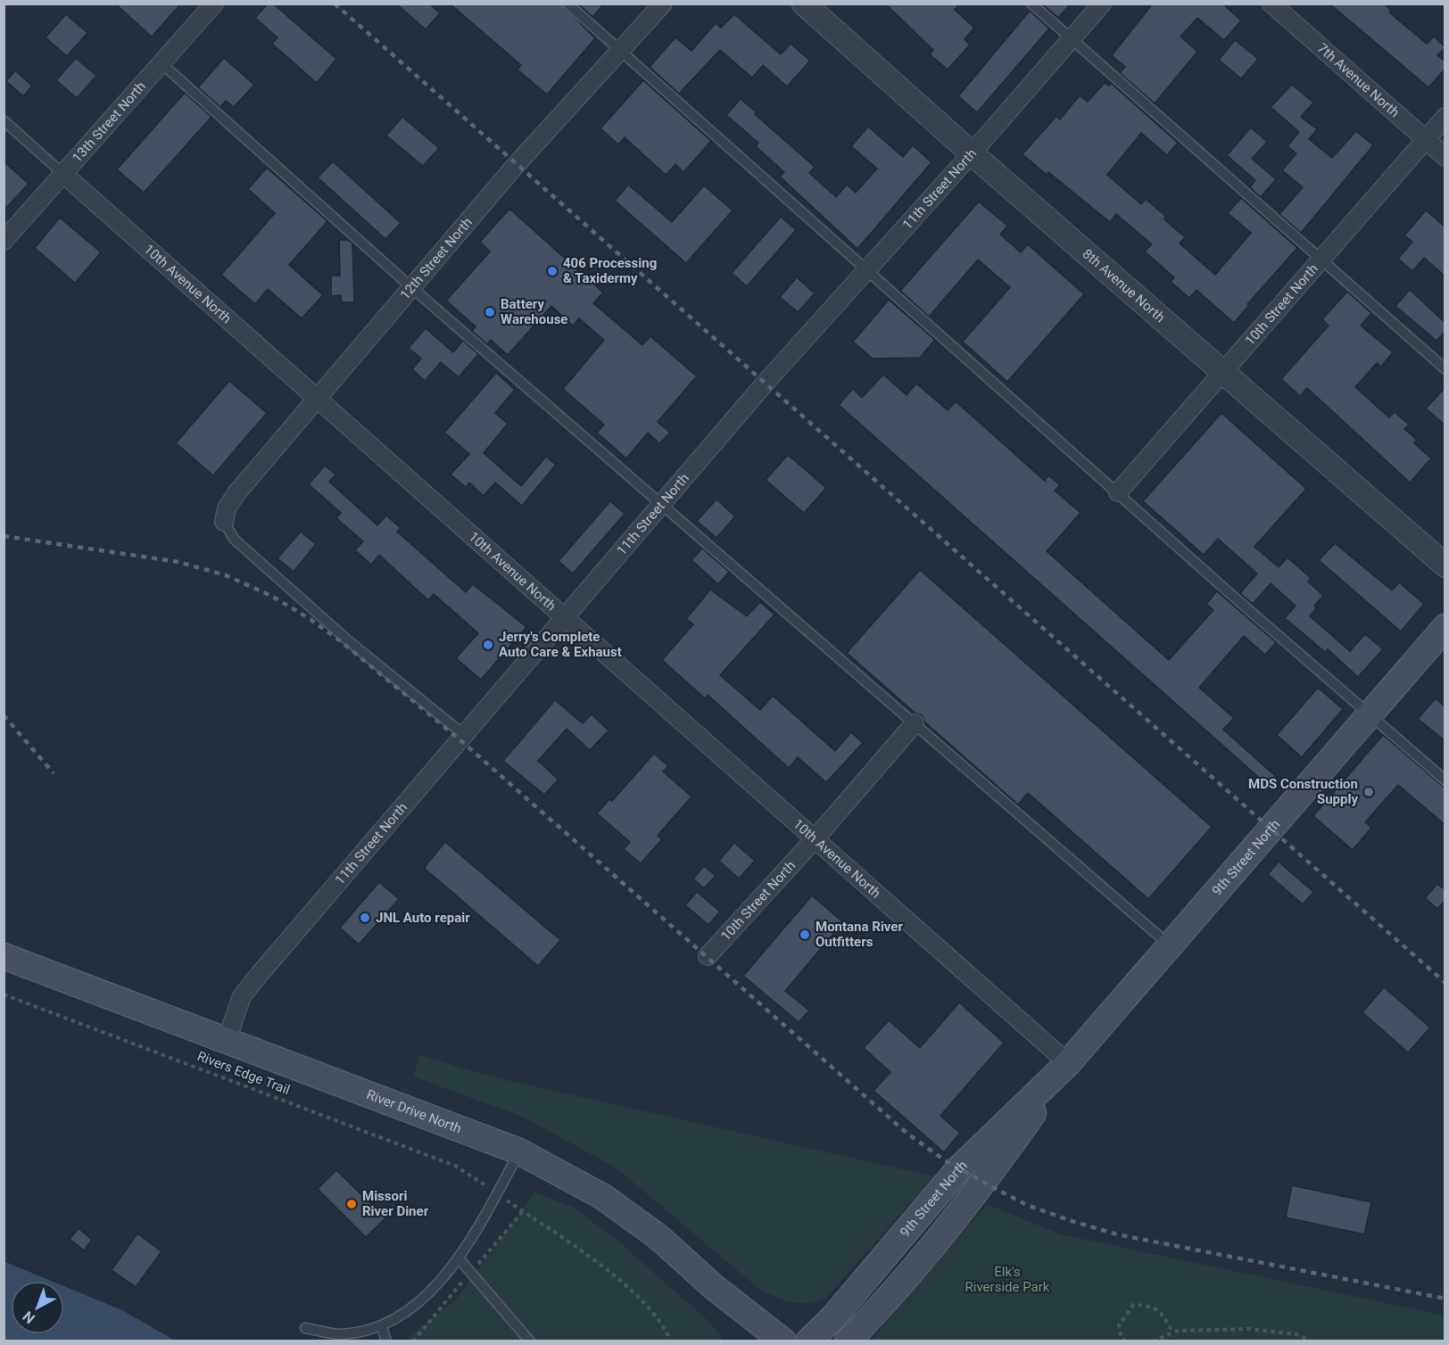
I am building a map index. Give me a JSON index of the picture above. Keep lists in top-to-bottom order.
{
  "streets": {
    "main road": ["9th Street North", "River Drive North"],
    "street": [
      "7th Avenue North",
      "13th Street North",
      "11th Street North",
      "12th Street North",
      "10th Avenue North",
      "8th Avenue North",
      "10th Street North"
    ],
    "path": ["Rivers Edge Trail"]
  },
  "crossings": [
    ["7th Avenue North", "10th Street North"],
    ["13th Street North", "10th Avenue North"],
    ["11th Street North", "10th Avenue North"],
    ["11th Street North", "8th Avenue North"],
    ["11th Street North", "River Drive North"],
    ["12th Street North", "10th Avenue North"],
    ["10th Avenue North", "10th Street North"],
    ["10th Avenue North", "9th Street North"],
    ["8th Avenue North", "10th Street North"]
  ],
  "parks": ["Elk's Riverside Park"],
  "places": [
    "406 Processing & Taxidermy",
    "Battery Warehouse",
    "Jerry's Complete Auto Care & Exhaust",
    "MDS Construction Supply",
    "JNL Auto repair",
    "Montana River Outfitters",
    "Missori River Diner"
  ],
  "north": "bottom left"
}
